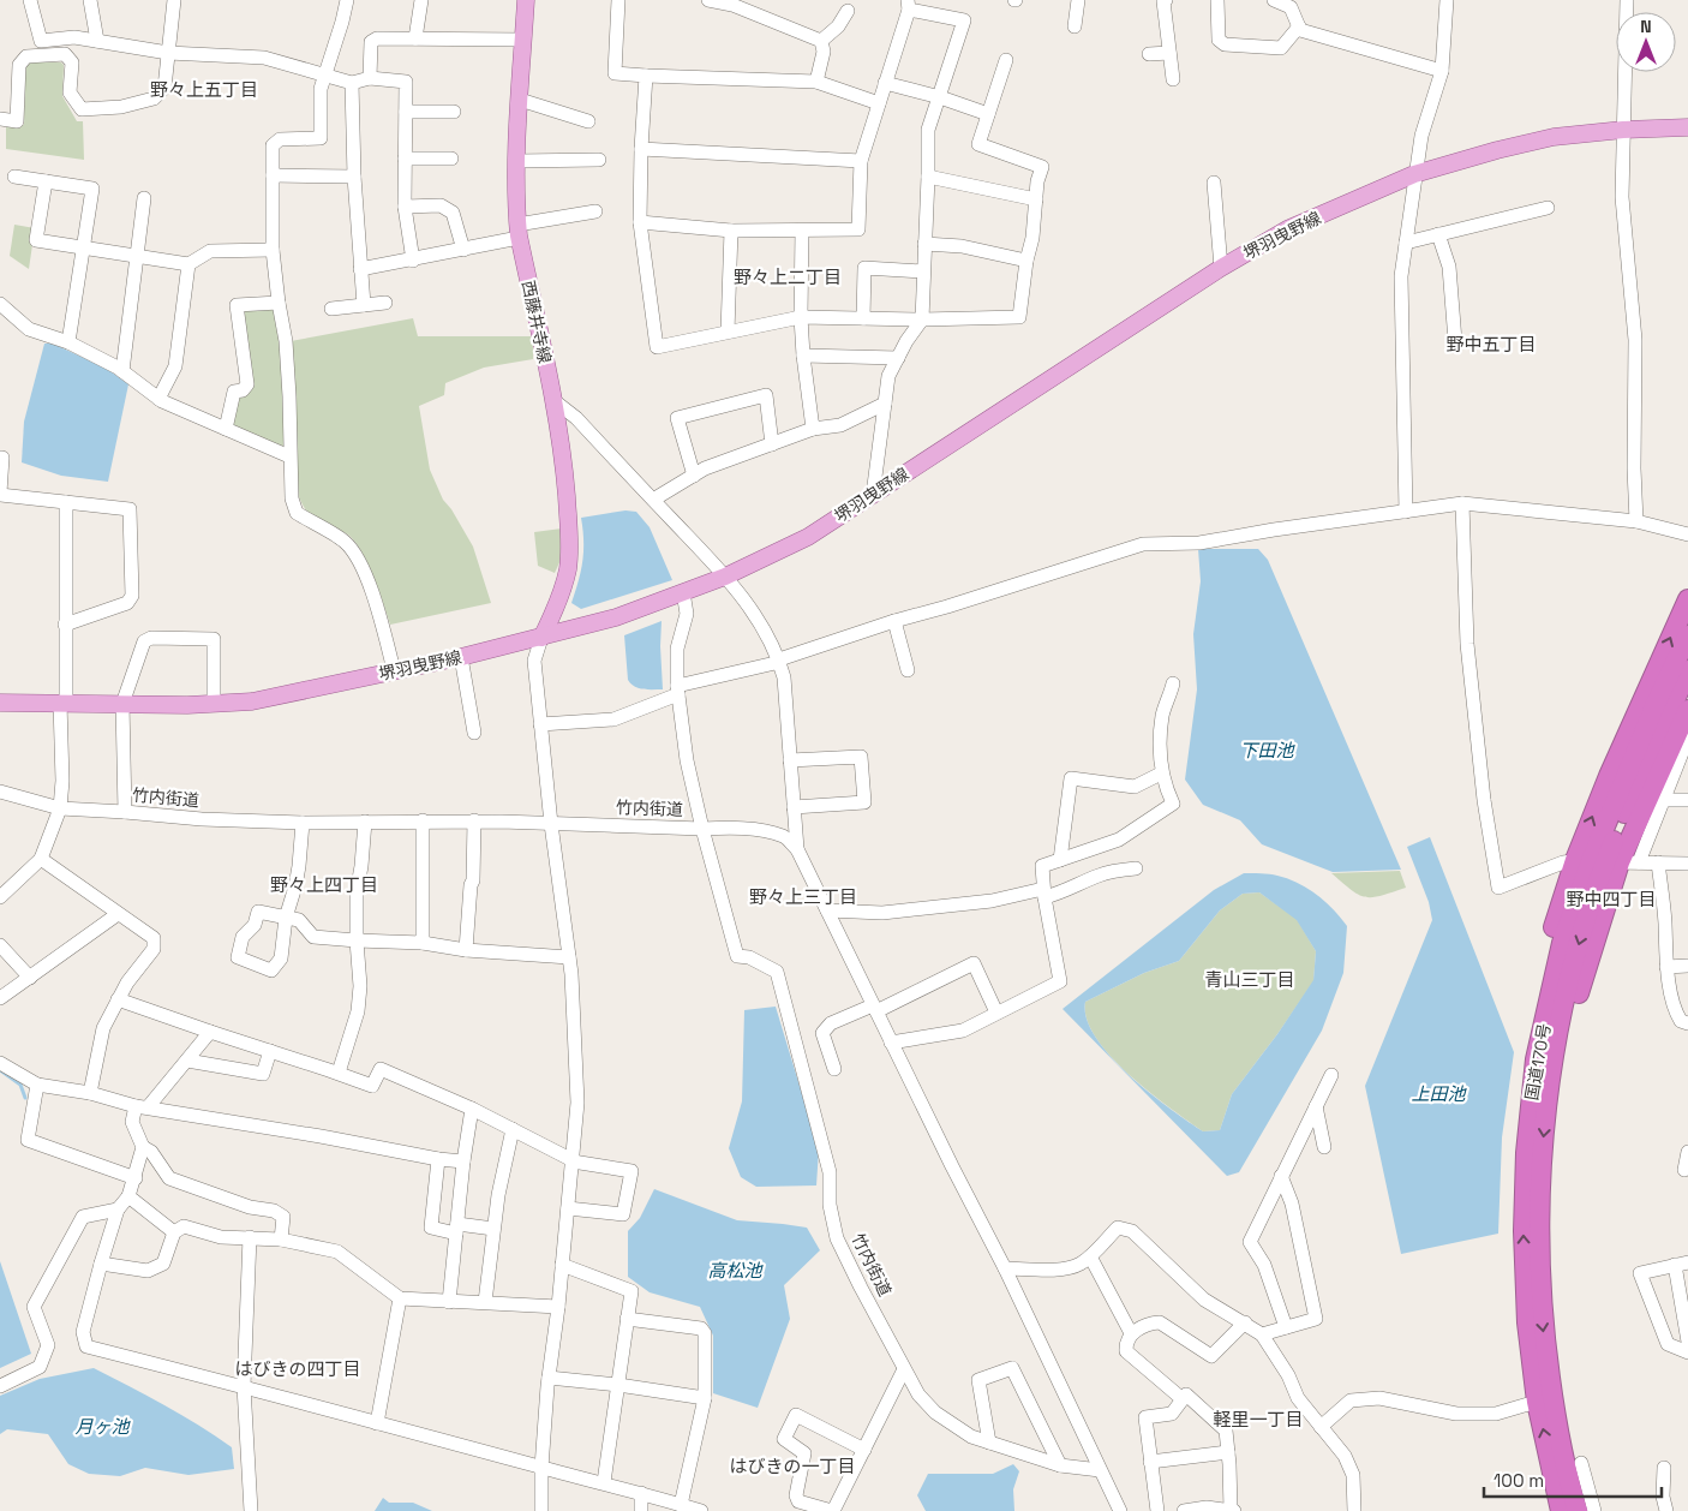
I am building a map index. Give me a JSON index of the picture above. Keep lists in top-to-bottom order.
{
  "streets": {
    "highway": ["国道170号"],
    "main road": ["堺羽曳野線", "西藤井寺線"],
    "street": ["竹内街道"]
  },
  "crossings": [
    ["堺羽曳野線", "西藤井寺線"]
  ],
  "districts": [
    "野々上五丁目",
    "野々上二丁目",
    "野中五丁目",
    "野々上四丁目",
    "野々上三丁目",
    "野中四丁目",
    "青山三丁目",
    "はびきの四丁目",
    "軽里一丁目",
    "はびきの一丁目"
  ],
  "water": [
    "下田池",
    "上田池",
    "高松池",
    "月ヶ池"
  ],
  "scale_bar": "100 m",
  "north": "top"
}
